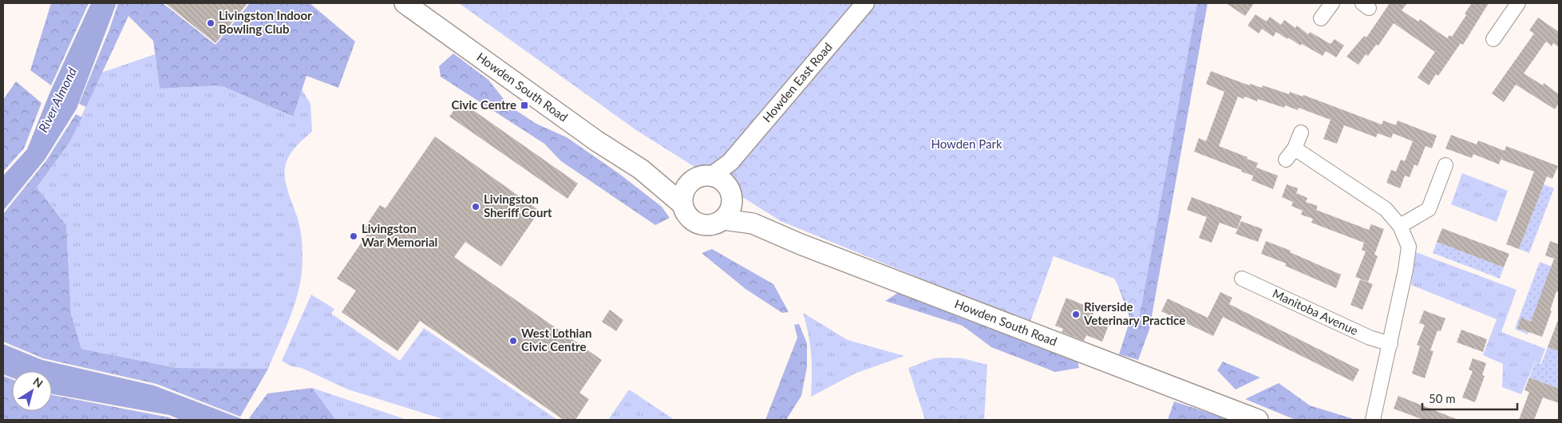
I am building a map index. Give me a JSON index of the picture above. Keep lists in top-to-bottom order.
{
  "streets": {
    "main road": ["Howden South Road"],
    "street": ["Howden East Road", "Manitoba Avenue"]
  },
  "crossings": [
    ["Howden East Road", "Howden South Road"]
  ],
  "water": ["River Almond"],
  "parks": ["Howden Park"],
  "places": {
    "other": [
      "Livingston Indoor Bowling Club",
      "Livingston Sheriff Court",
      "Livingston War Memorial",
      "Riverside Veterinary Practice",
      "West Lothian Civic Centre"
    ],
    "transit": ["Civic Centre"]
  },
  "scale_bar": "50 m",
  "north": "top right"
}
